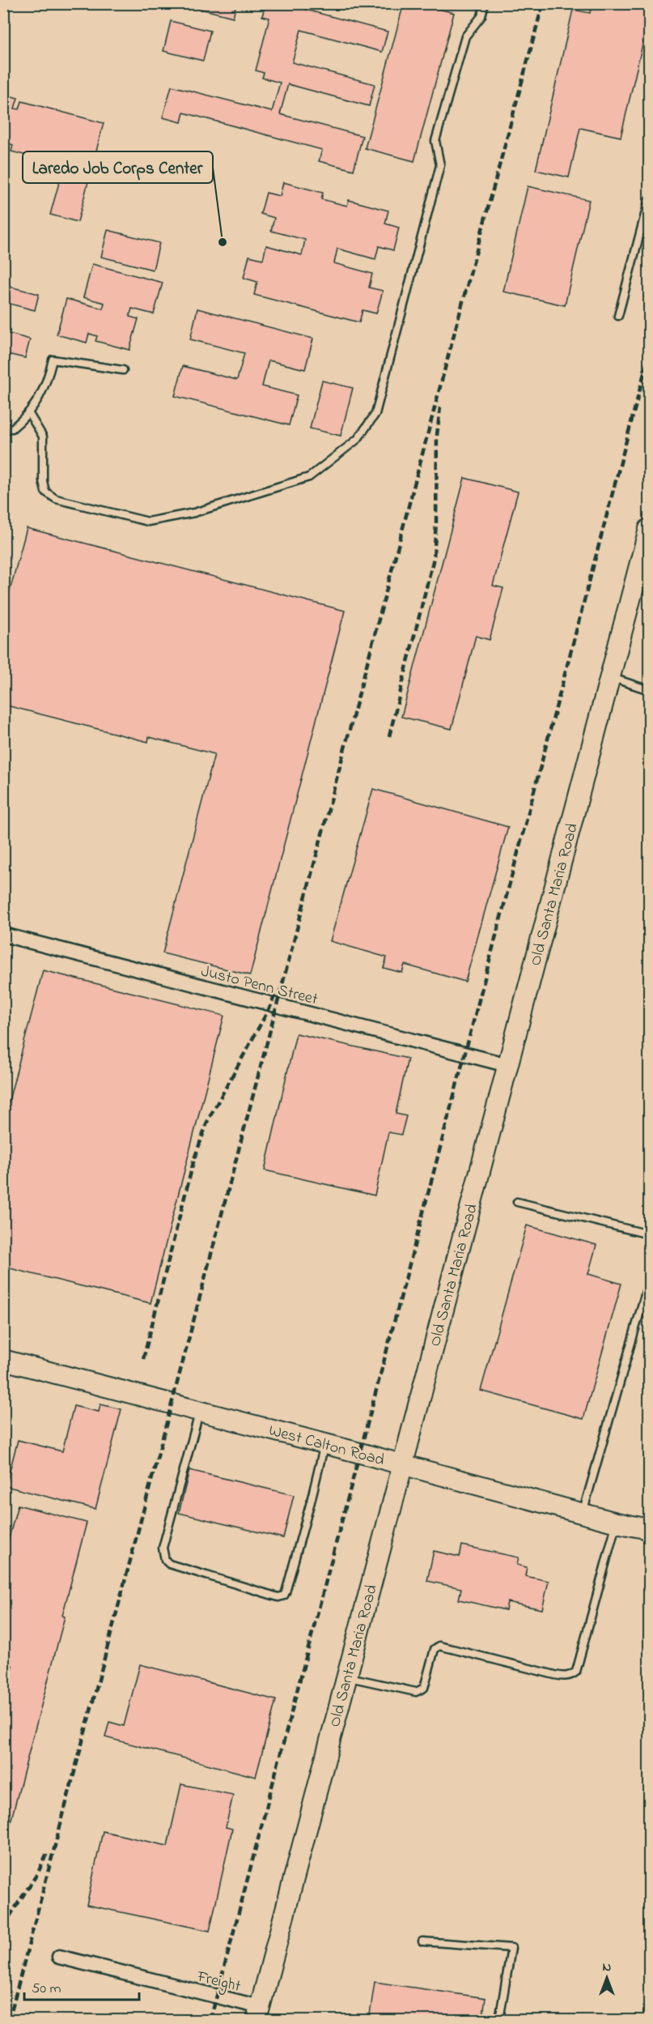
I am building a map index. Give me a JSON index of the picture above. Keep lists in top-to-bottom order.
{
  "streets": {
    "main road": ["Old Santa Maria Road", "West Calton Road"],
    "street": ["Justo Penn Street", "Freight"]
  },
  "crossings": [
    ["Old Santa Maria Road", "Justo Penn Street"],
    ["Old Santa Maria Road", "West Calton Road"],
    ["Old Santa Maria Road", "Freight"]
  ],
  "places": ["Laredo Job Corps Center"],
  "scale_bar": "50 m",
  "north": "top"
}
